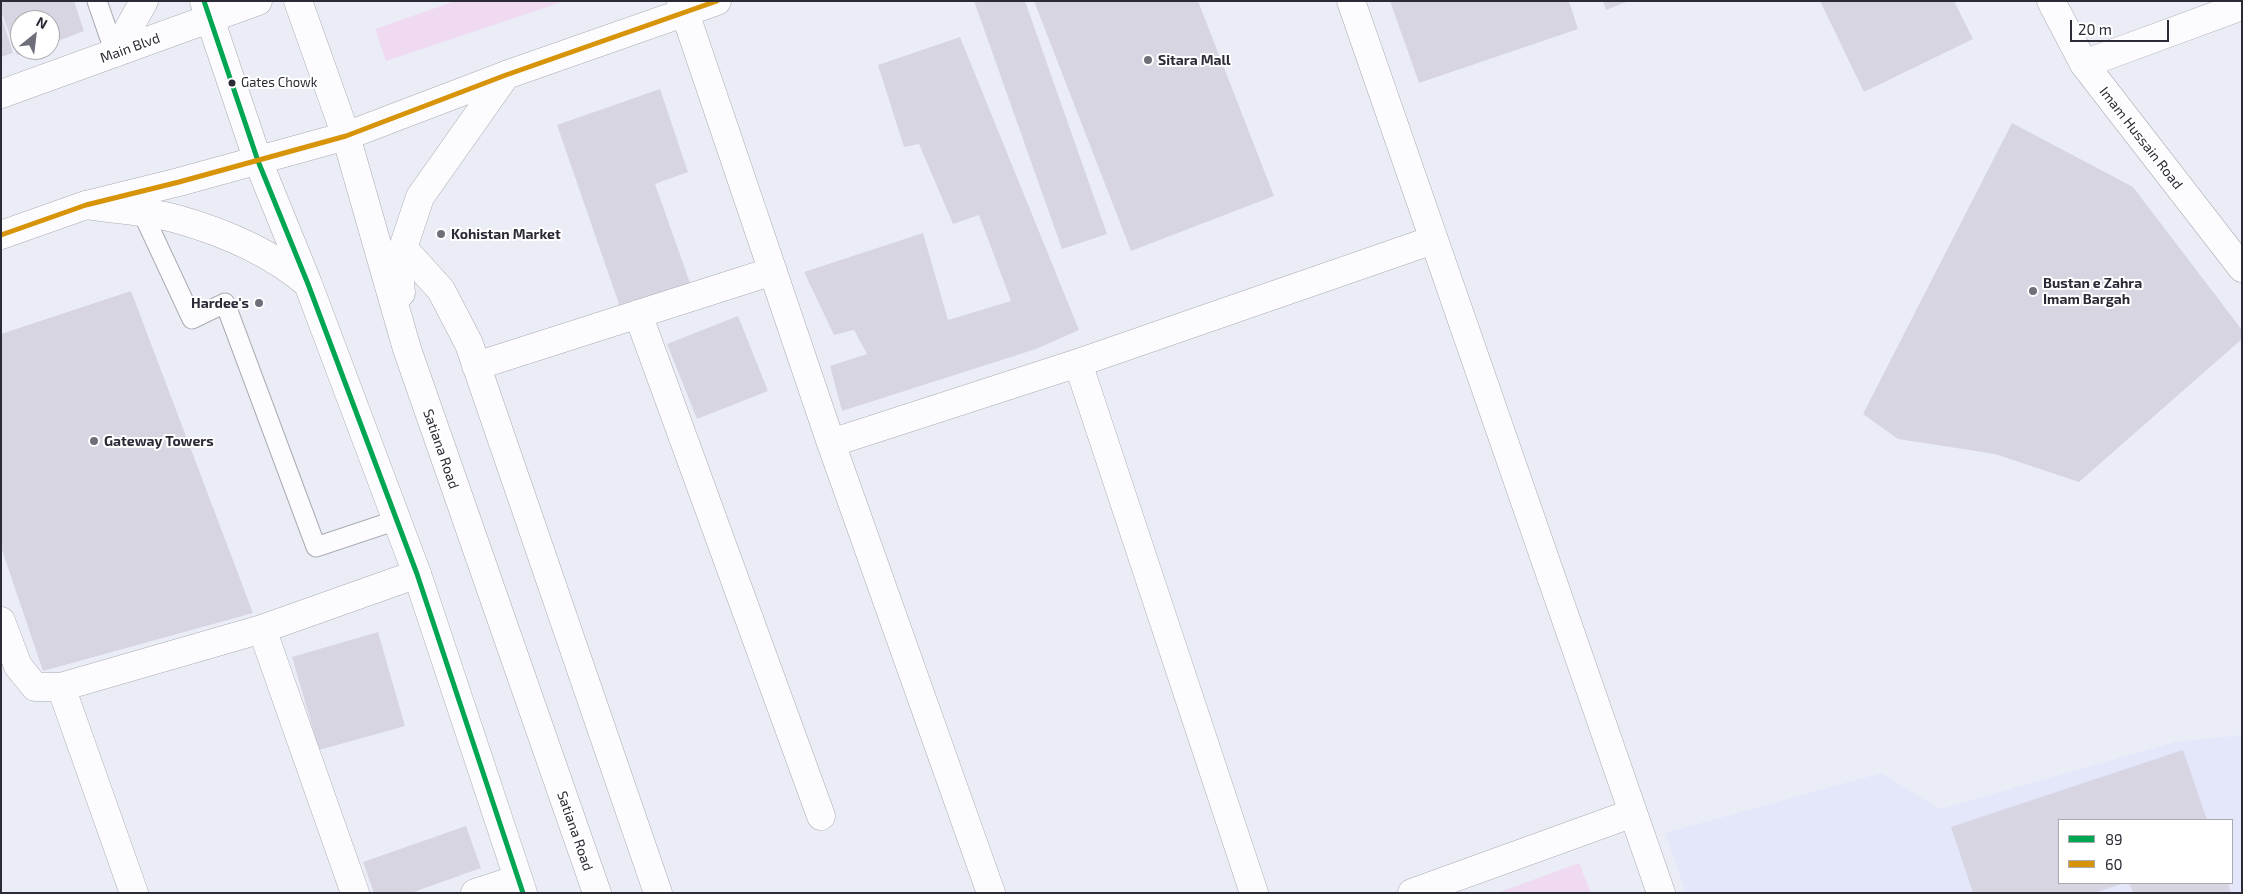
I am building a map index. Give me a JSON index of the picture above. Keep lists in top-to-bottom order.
{
  "streets": {
    "street": ["Main Blvd", "Imam Hussain Road", "Satiana Road"]
  },
  "places": [
    "Sitara Mall",
    "Gates Chowk",
    "Kohistan Market",
    "Bustan e Zahra Imam Bargah",
    "Hardee's",
    "Gateway Towers"
  ],
  "lines": ["transit line 89", "transit line 60"],
  "legend": ["89", "60"],
  "scale_bar": "20 m",
  "north": "top right"
}
